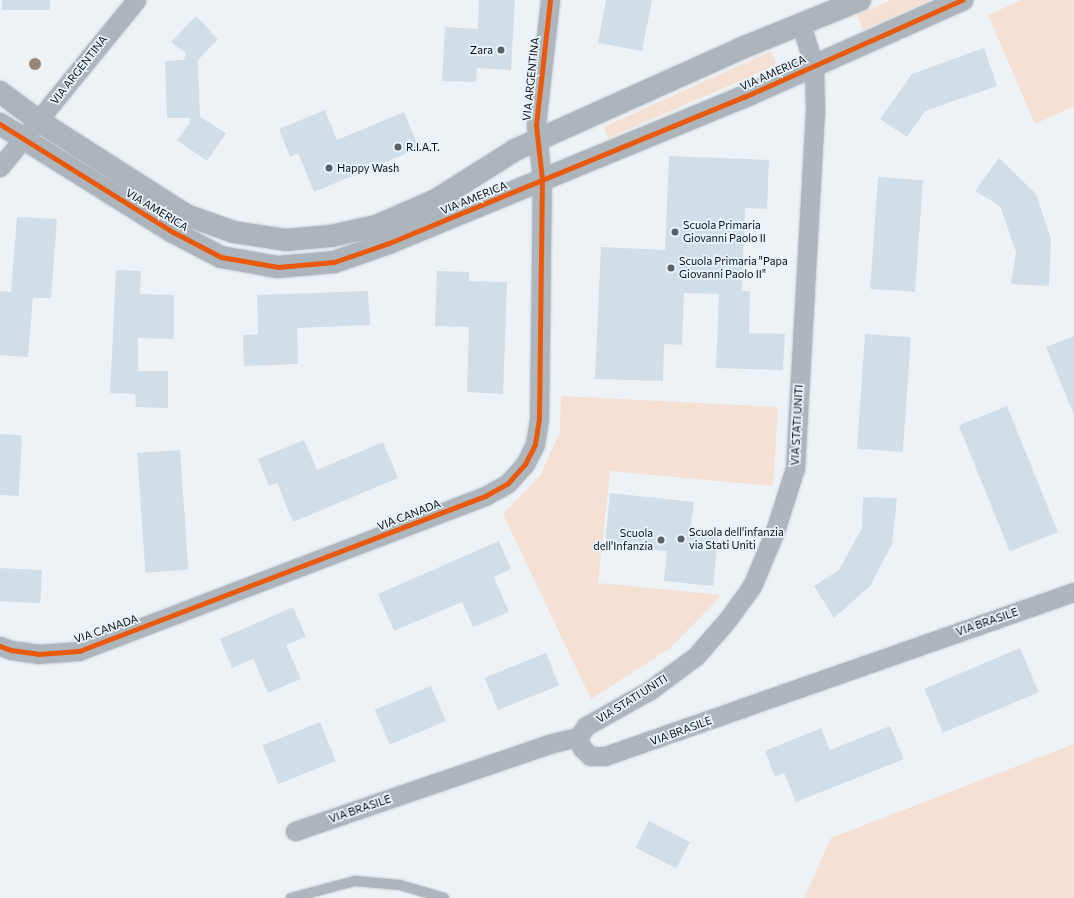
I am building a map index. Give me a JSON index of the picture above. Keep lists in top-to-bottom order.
{
  "streets": {
    "street": [
      "VIA ARGENTINA",
      "VIA AMERICA",
      "VIA STATI UNITI",
      "VIA CANADA",
      "VIA BRASILE"
    ]
  },
  "crossings": [
    ["VIA ARGENTINA", "VIA AMERICA"],
    ["VIA ARGENTINA", "VIA CANADA"],
    ["VIA AMERICA", "VIA STATI UNITI"],
    ["VIA AMERICA", "VIA CANADA"],
    ["VIA STATI UNITI", "VIA BRASILE"]
  ],
  "places": [
    "Zara",
    "R.I.A.T.",
    "Happy Wash",
    "Scuola Primaria Giovanni Paolo II",
    "Scuola Primaria \"Papa Giovanni Paolo II\"",
    "Scuola dell'infanzia via Stati Uniti",
    "Scuola dell'Infanzia"
  ]
}
